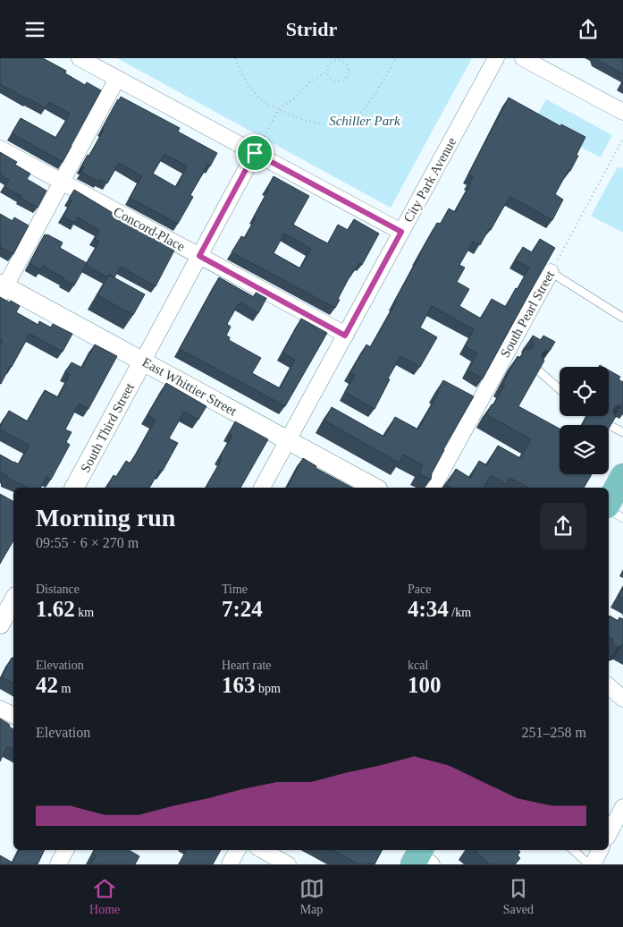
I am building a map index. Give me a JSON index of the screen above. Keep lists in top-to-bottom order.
{
  "streets": {
    "street": [
      "City Park Avenue",
      "Concord Place",
      "South Pearl Street",
      "East Whittier Street",
      "South Third Street"
    ]
  },
  "crossings": [
    ["City Park Avenue", "Concord Place"],
    ["City Park Avenue", "East Whittier Street"],
    ["Concord Place", "South Third Street"],
    ["East Whittier Street", "South Third Street"]
  ],
  "parks": ["Schiller Park"],
  "page": {
    "header": "Stridr",
    "heading": ["Morning run", "09:55 · 6 × 270 m"],
    "stats": [
      ["Distance", "1.62 km"],
      ["Time", "7:24"],
      ["Pace", "4:34 /km"],
      ["Elevation", "42 m"],
      ["Heart rate", "163 bpm"],
      ["kcal", "100"]
    ],
    "chart": ["Elevation", "251–258 m"],
    "tabs": ["Home", "Map", "Saved"]
  }
}
